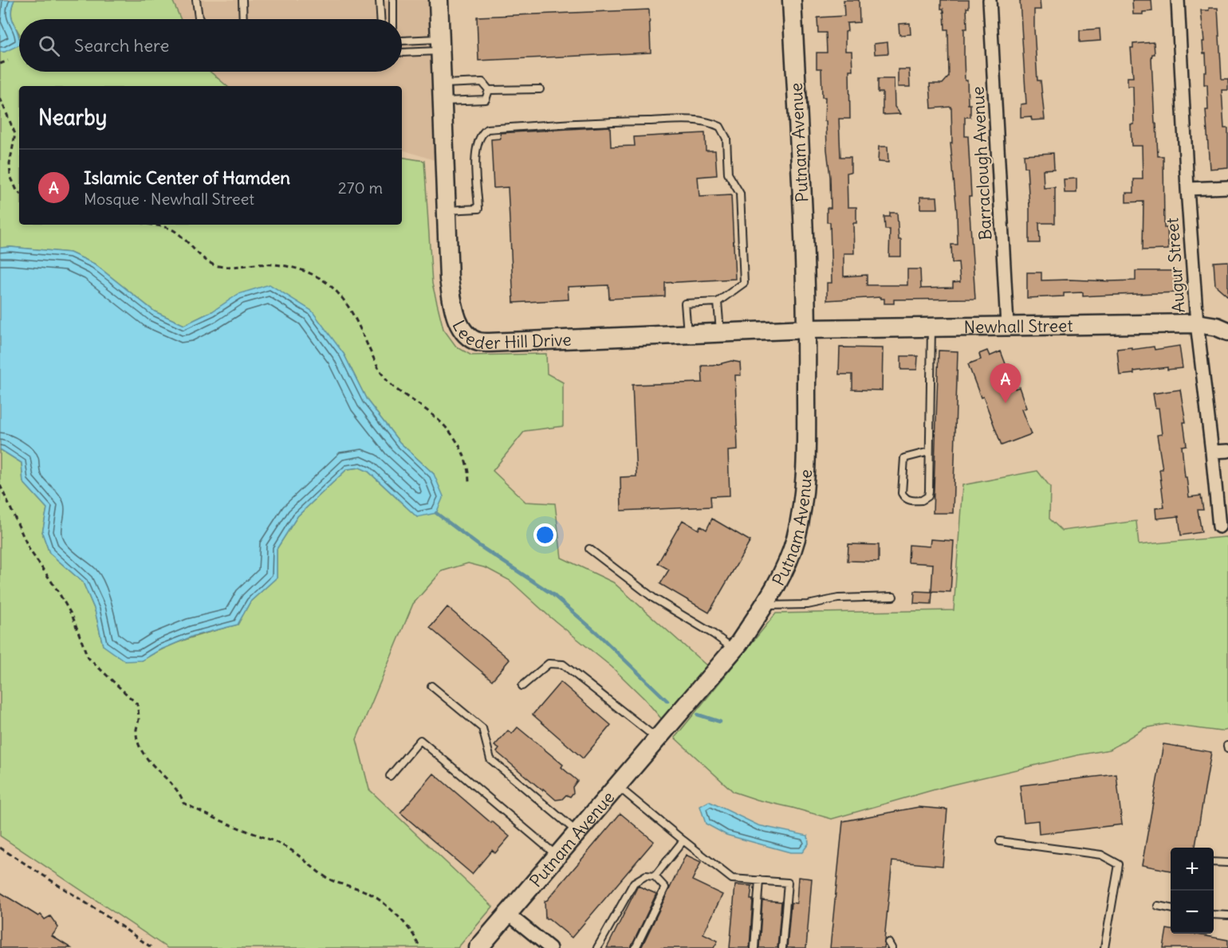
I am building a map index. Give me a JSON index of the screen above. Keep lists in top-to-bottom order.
{
  "streets": {
    "street": [
      "Putnam Avenue",
      "Barraclough Avenue",
      "Augur Street",
      "Newhall Street",
      "Leeder Hill Drive"
    ]
  },
  "crossings": [
    ["Putnam Avenue", "Newhall Street"],
    ["Putnam Avenue", "Leeder Hill Drive"],
    ["Barraclough Avenue", "Newhall Street"],
    ["Augur Street", "Newhall Street"],
    ["Newhall Street", "Leeder Hill Drive"]
  ],
  "page": {
    "search": "Search here",
    "heading": "Nearby",
    "list": [
      {
        "mark": "A",
        "name": "Islamic Center of Hamden",
        "note": "Mosque · Newhall Street",
        "value": "270 m"
      }
    ],
    "pins": "A",
    "map_buttons": ["+", "−"]
  }
}
